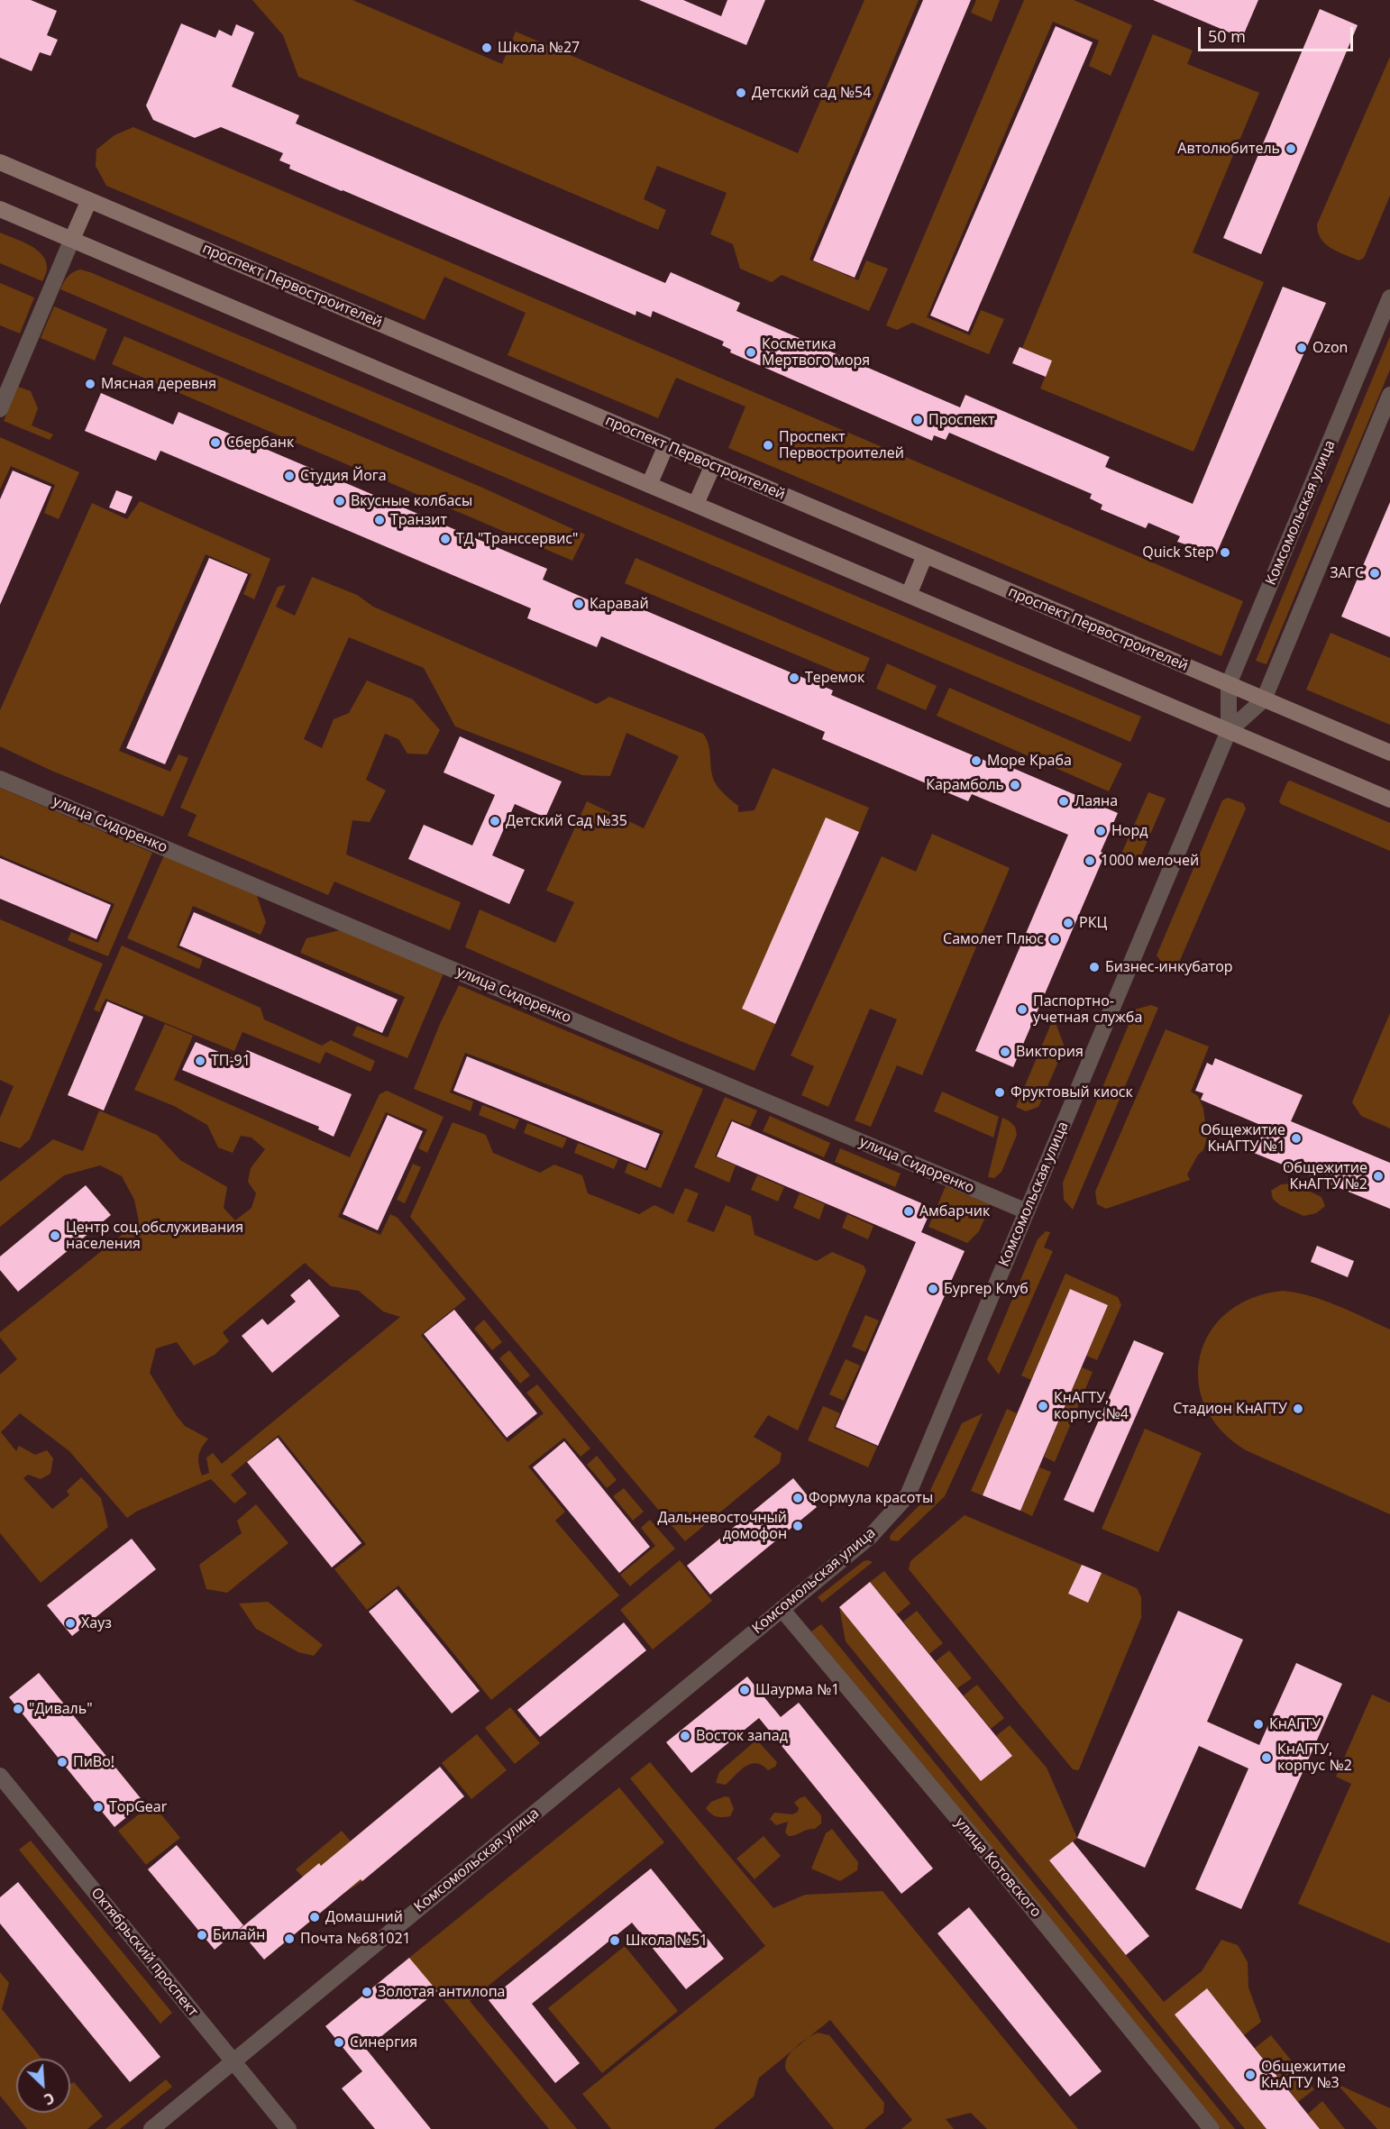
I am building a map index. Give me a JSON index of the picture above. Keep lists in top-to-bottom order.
{
  "streets": {
    "main road": ["проспект Первостроителей"],
    "street": [
      "Комсомольская улица",
      "улица Сидоренко",
      "улица Котовского",
      "Октябрьский проспект"
    ]
  },
  "crossings": [
    ["проспект Первостроителей", "Комсомольская улица"],
    ["Комсомольская улица", "улица Сидоренко"],
    ["Комсомольская улица", "улица Котовского"],
    ["Комсомольская улица", "Октябрьский проспект"]
  ],
  "places": [
    "Школа №27",
    "Детский сад №54",
    "Автолюбитель",
    "Ozon",
    "Косметика Мертвого моря",
    "Мясная деревня",
    "Проспект",
    "Сбербанк",
    "Проспект Первостроителей",
    "Студия Йога",
    "Вкусные колбасы",
    "Транзит",
    "ТД \"Транссервис\"",
    "Quick Step",
    "ЗАГС",
    "Каравай",
    "Теремок",
    "Море Краба",
    "Карамболь",
    "Лаяна",
    "Детский Сад №35",
    "Норд",
    "1000 мелочей",
    "РКЦ",
    "Самолет Плюс",
    "Бизнес-инкубатор",
    "Паспортно- учетная служба",
    "Виктория",
    "ТП-91",
    "Фруктовый киоск",
    "Общежитие КнАГТУ №1",
    "Общежитие КнАГТУ №2",
    "Амбарчик",
    "Центр соц.обслуживания населения",
    "Бургер Клуб",
    "КнАГТУ, корпус №4",
    "Стадион КнАГТУ",
    "Формула красоты",
    "Дальневосточный домофон",
    "Хауз",
    "Шаурма №1",
    "\"Диваль\"",
    "КнАГТУ",
    "Восток запад",
    "КнАГТУ, корпус №2",
    "ПиВо!",
    "TopGear",
    "Домашний",
    "Билайн",
    "Почта №681021",
    "Школа №51",
    "Золотая антилопа",
    "Синергия",
    "Общежитие КнАГТУ №3"
  ],
  "scale_bar": "50 m",
  "north": "bottom right"
}
